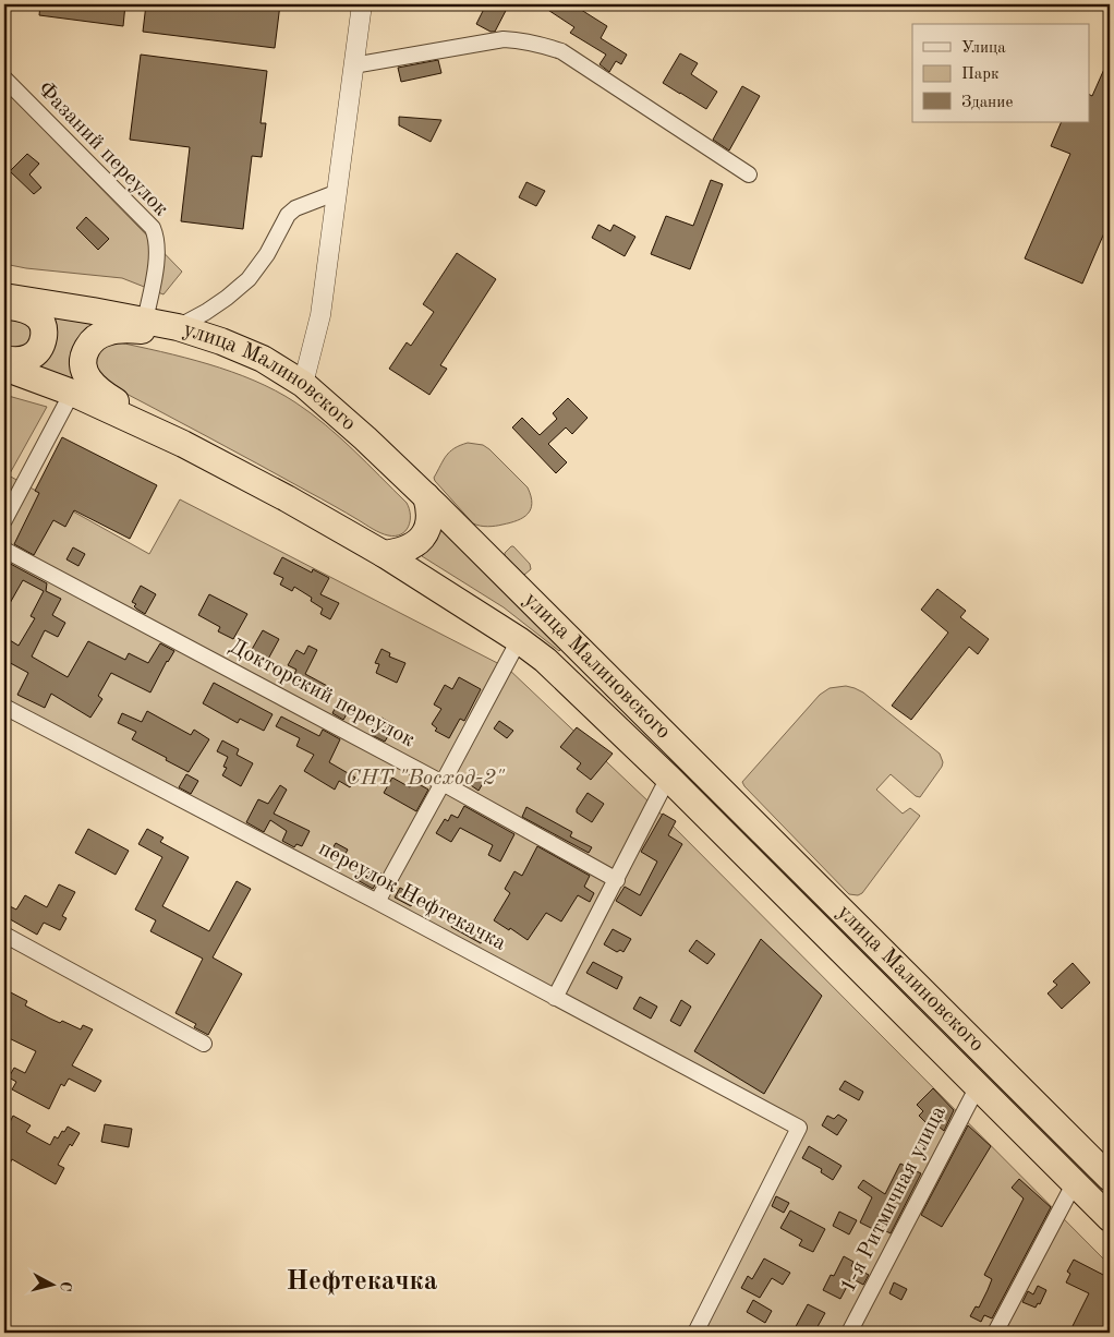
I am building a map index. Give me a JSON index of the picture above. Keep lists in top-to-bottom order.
{
  "streets": {
    "highway": ["улица Малиновского"],
    "street": [
      "Фазаний переулок",
      "Докторский переулок",
      "переулок Нефтекачка",
      "1-я Ритмичная улица"
    ]
  },
  "crossings": [
    ["Фазаний переулок", "улица Малиновского"],
    ["улица Малиновского", "1-я Ритмичная улица"]
  ],
  "districts": ["Нефтекачка"],
  "parks": ["СНТ \"Восход-2\""],
  "legend": ["Улица", "Парк", "Здание"],
  "north": "right"
}
